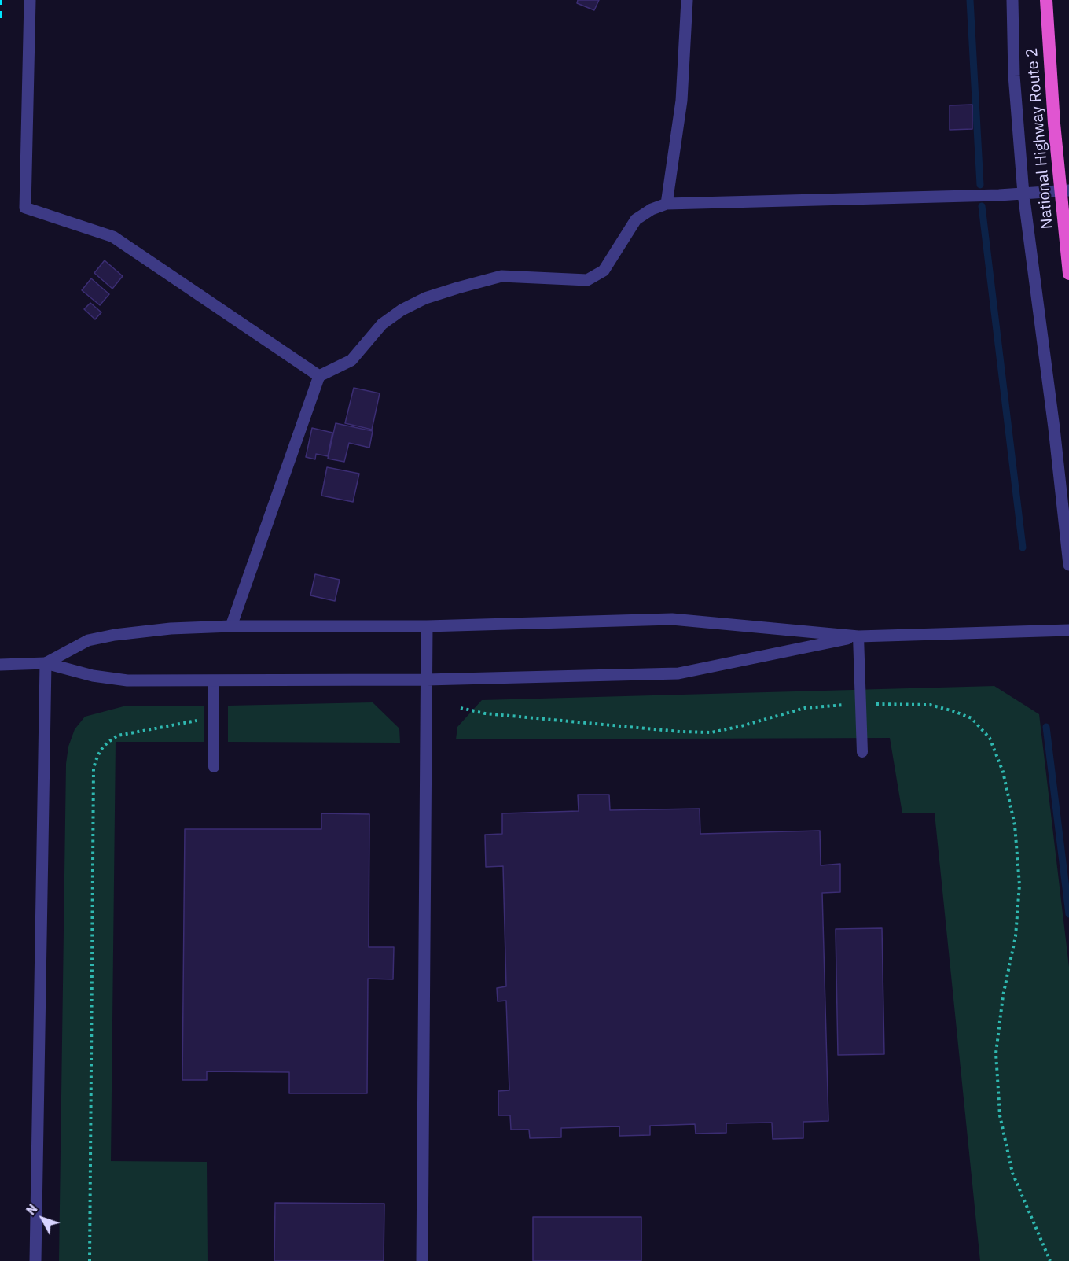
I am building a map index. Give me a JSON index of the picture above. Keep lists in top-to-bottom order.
{
  "streets": {
    "highway": ["National Highway Route 2"]
  },
  "north": "top left"
}
